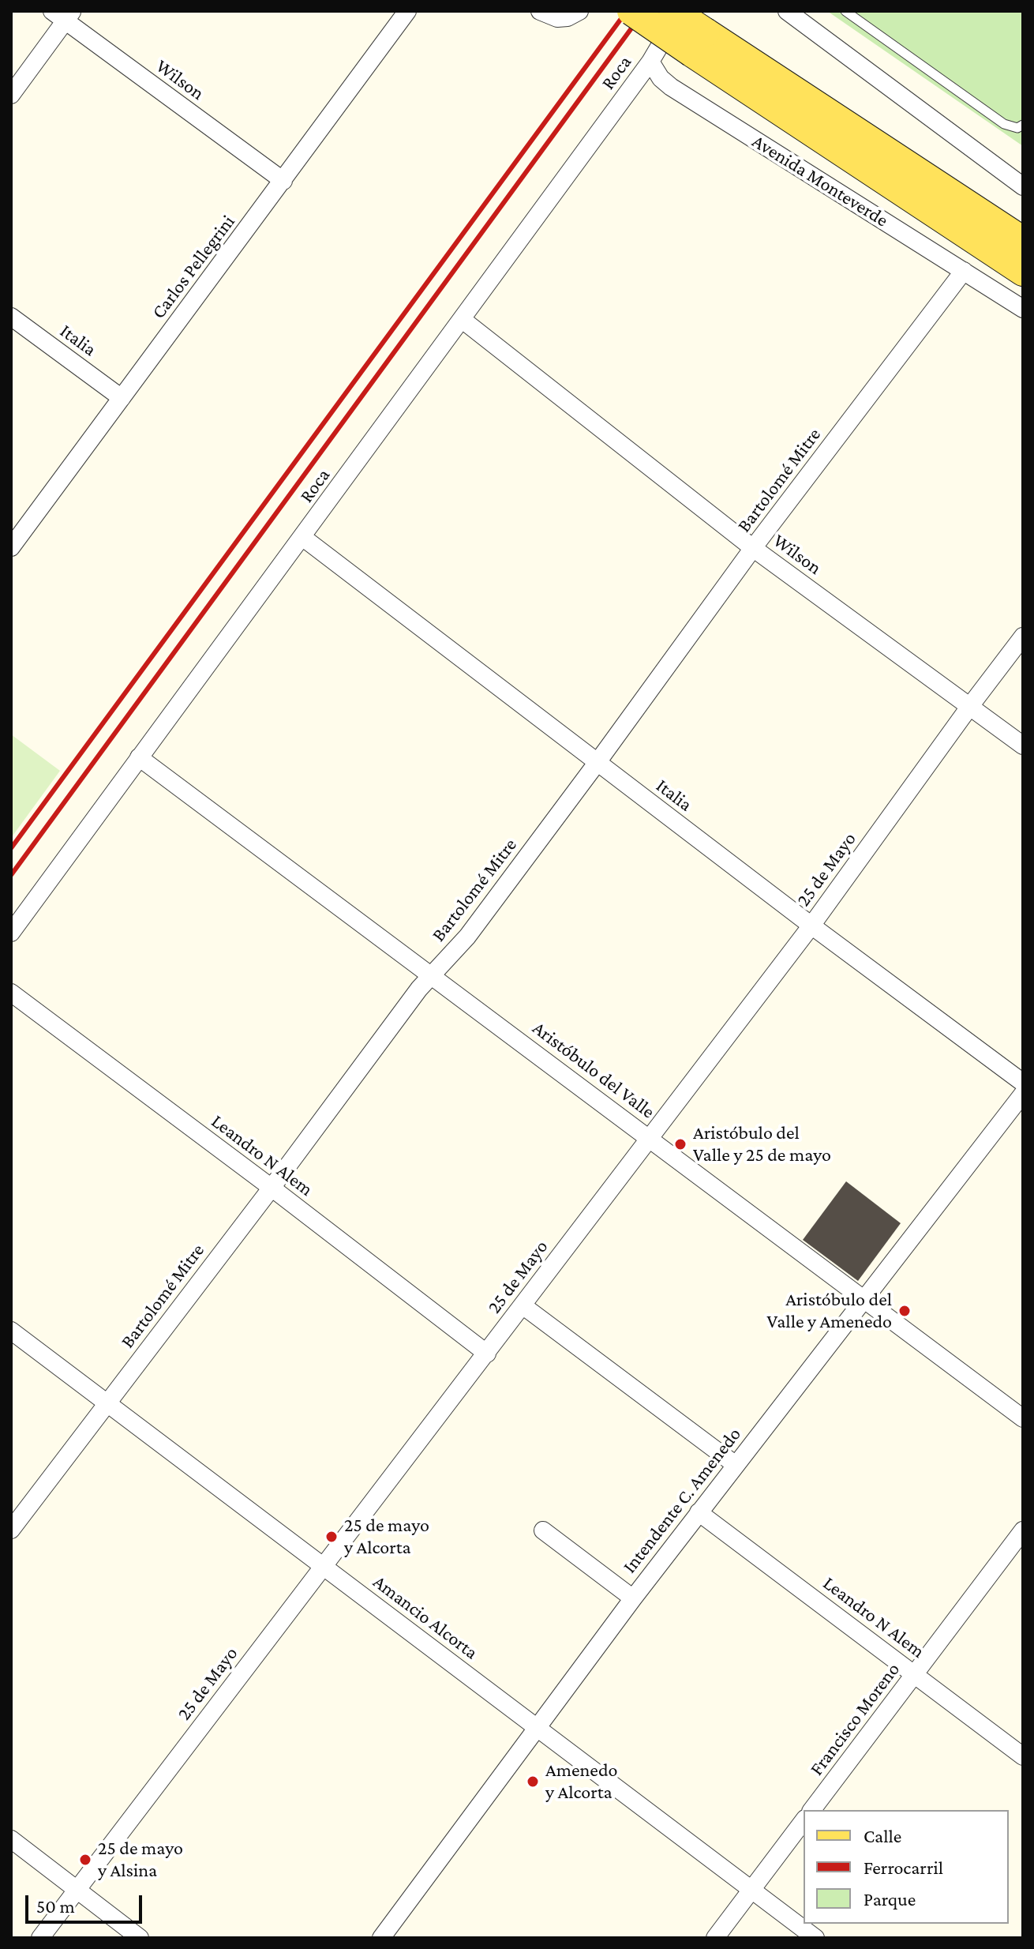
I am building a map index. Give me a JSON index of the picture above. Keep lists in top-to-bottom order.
{
  "streets": {
    "main road": ["Avenida Monteverde"],
    "street": [
      "Roca",
      "Wilson",
      "Carlos Pellegrini",
      "Italia",
      "Bartolomé Mitre",
      "25 de Mayo",
      "Aristóbulo del Valle",
      "Leandro N Alem",
      "Intendente C. Amenedo",
      "Amancio Alcorta",
      "Francisco Moreno"
    ]
  },
  "crossings": [
    ["Roca", "Wilson"],
    ["Roca", "Avenida Monteverde"],
    ["Roca", "Italia"],
    ["Roca", "Aristóbulo del Valle"],
    ["Wilson", "Carlos Pellegrini"],
    ["Wilson", "Bartolomé Mitre"],
    ["Wilson", "25 de Mayo"],
    ["Avenida Monteverde", "Bartolomé Mitre"],
    ["Carlos Pellegrini", "Italia"],
    ["Italia", "Bartolomé Mitre"],
    ["Italia", "25 de Mayo"],
    ["Bartolomé Mitre", "Aristóbulo del Valle"],
    ["Bartolomé Mitre", "Leandro N Alem"],
    ["Bartolomé Mitre", "Amancio Alcorta"],
    ["25 de Mayo", "Aristóbulo del Valle"],
    ["25 de Mayo", "Leandro N Alem"],
    ["25 de Mayo", "Amancio Alcorta"],
    ["Aristóbulo del Valle", "Intendente C. Amenedo"],
    ["Leandro N Alem", "Intendente C. Amenedo"],
    ["Leandro N Alem", "Francisco Moreno"],
    ["Intendente C. Amenedo", "Amancio Alcorta"]
  ],
  "places": [
    "Aristóbulo del Valle y 25 de mayo",
    "Aristóbulo del Valle y Amenedo",
    "25 de mayo y Alcorta",
    "Amenedo y Alcorta",
    "25 de mayo y Alsina"
  ],
  "legend": ["Calle", "Ferrocarril", "Parque"],
  "scale_bar": "50 m"
}
